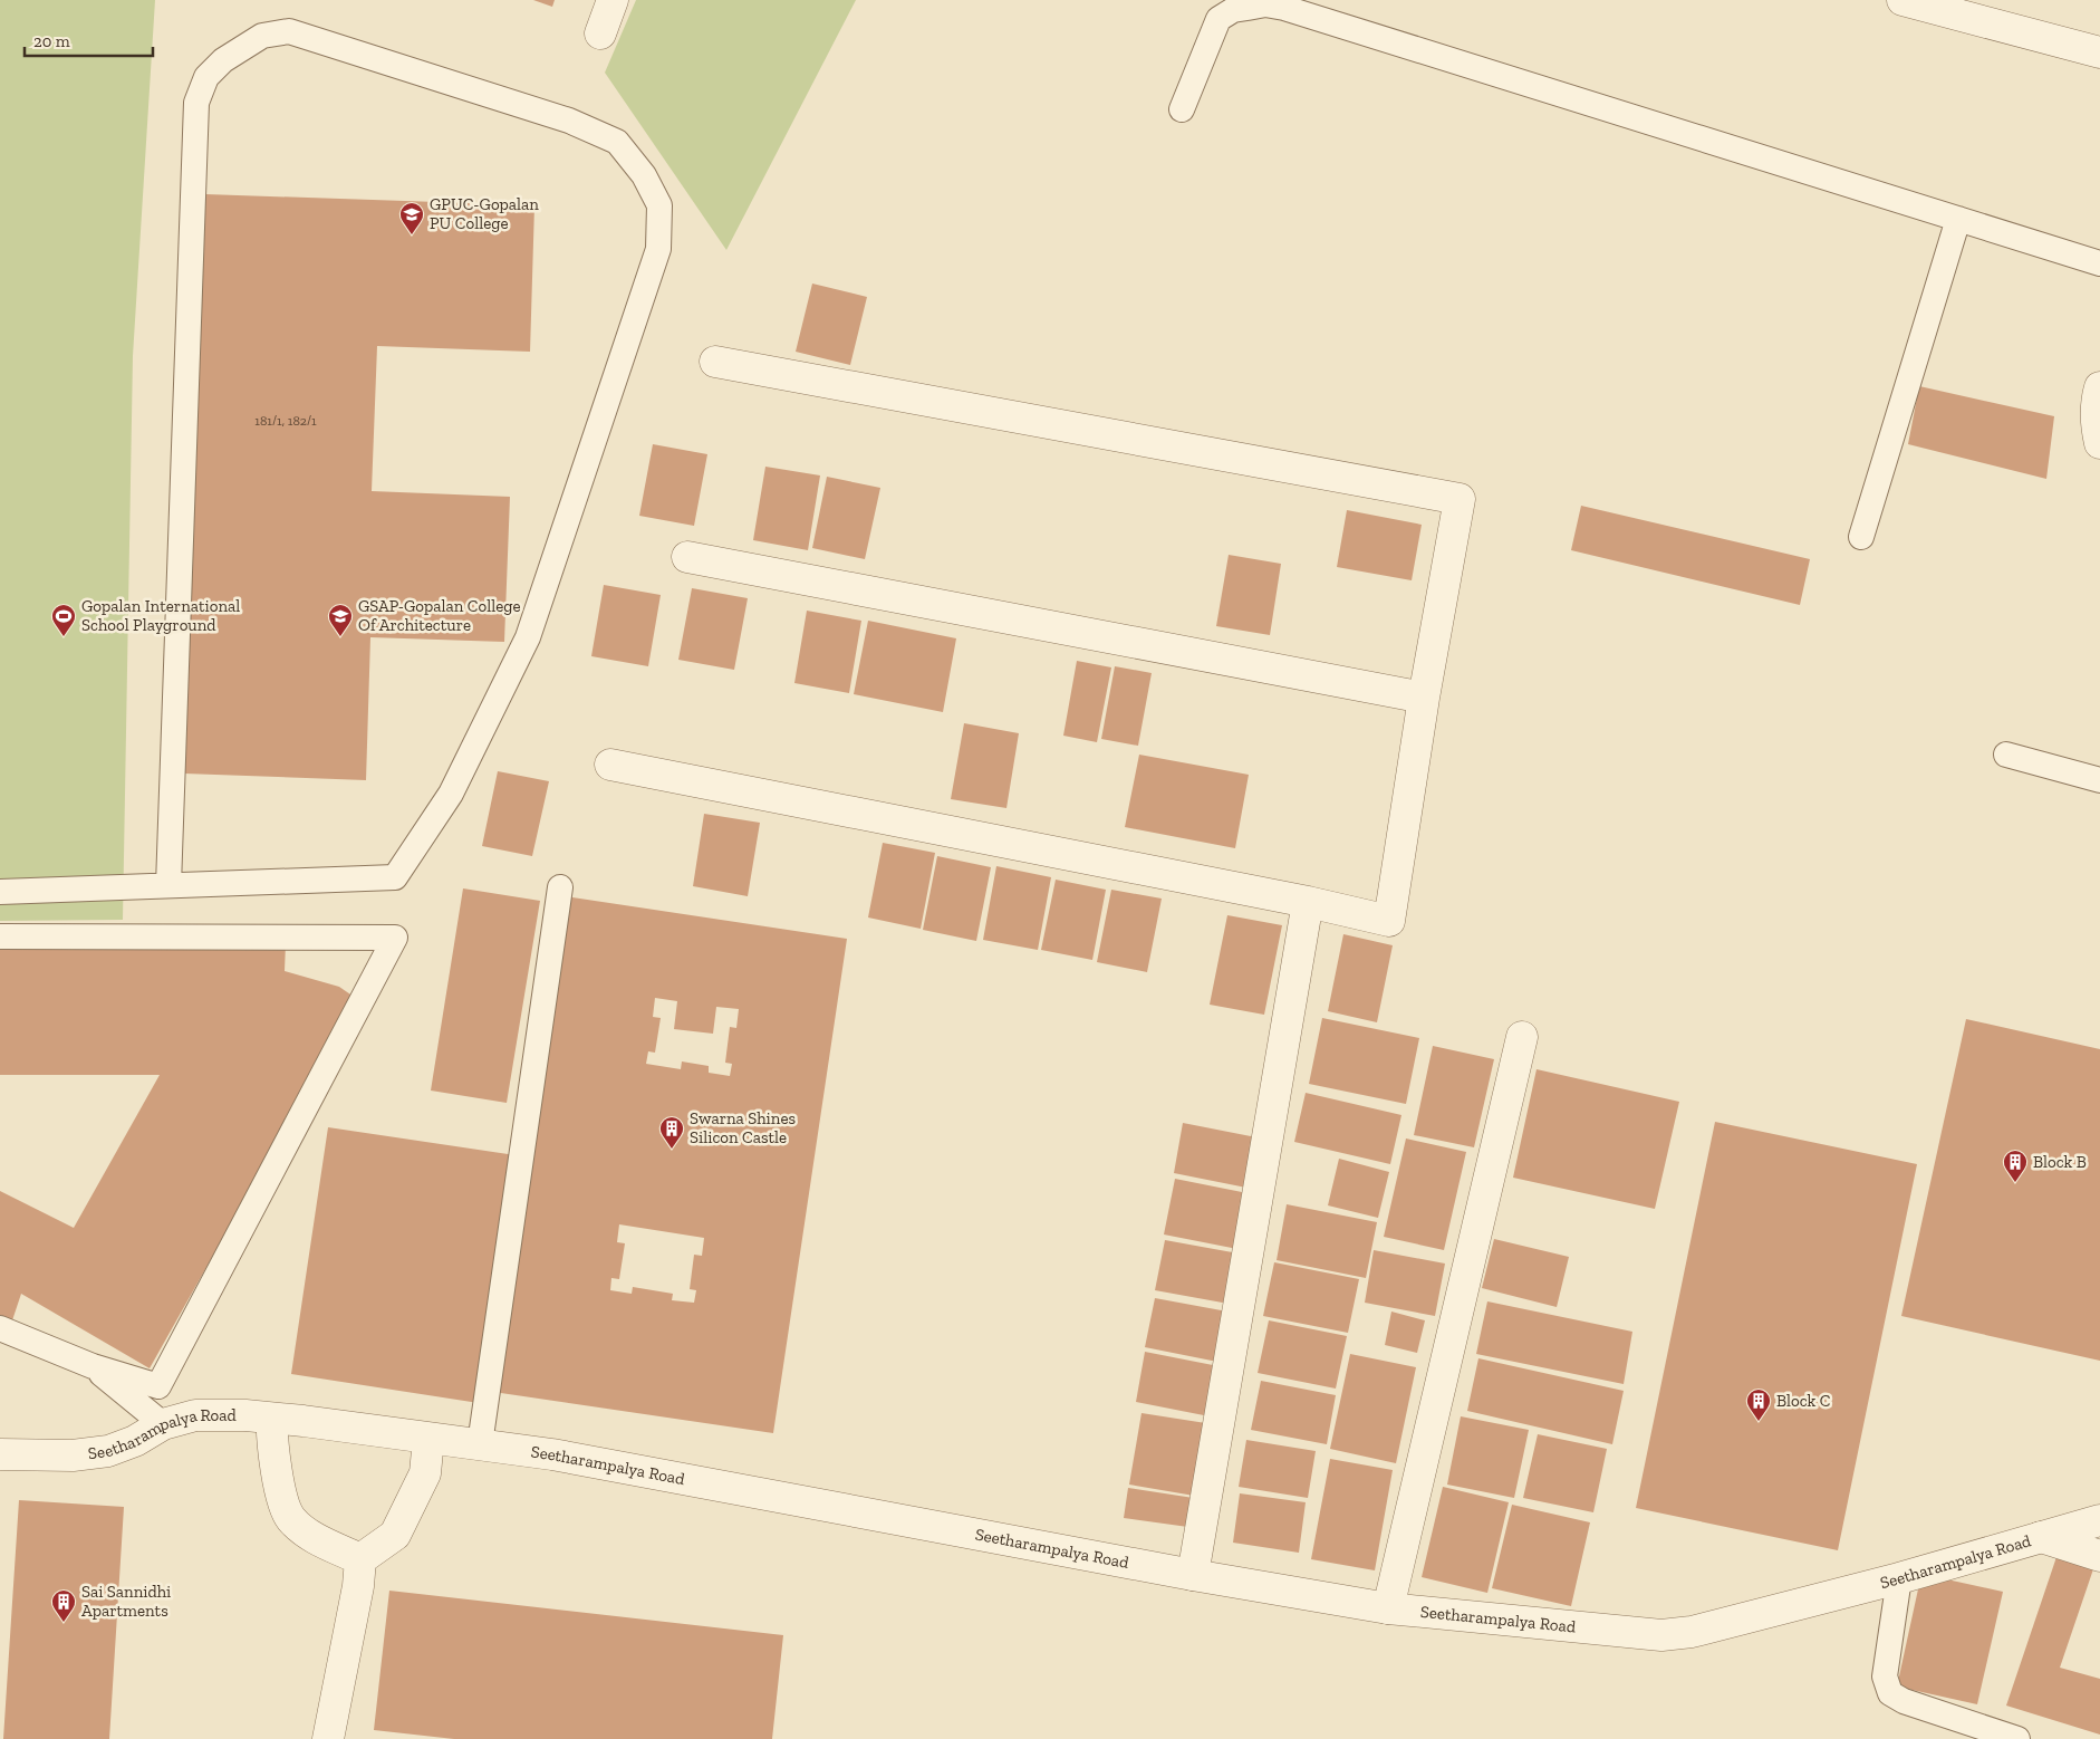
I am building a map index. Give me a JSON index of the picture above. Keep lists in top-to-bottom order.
{
  "streets": {
    "street": ["Seetharampalya Road"]
  },
  "places": {
    "school or university": ["GPUC-Gopalan PU College", "GSAP-Gopalan College Of Architecture"],
    "sports": ["Gopalan International School Playground"],
    "building": [
      "Swarna Shines Silicon Castle",
      "Block B",
      "Block C",
      "Sai Sannidhi Apartments"
    ]
  },
  "house_numbers": ["181/1, 182/1"],
  "scale_bar": "20 m"
}
